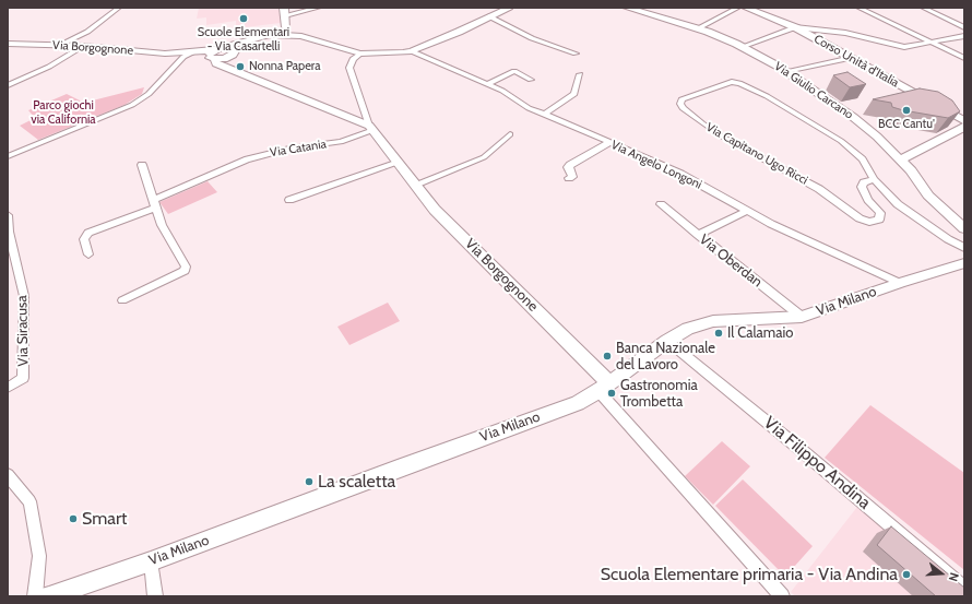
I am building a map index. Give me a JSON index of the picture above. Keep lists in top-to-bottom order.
{
  "streets": {
    "main road": [
      "Via Borgognone",
      "Corso Unità d'Italia",
      "Via Giulio Carcano",
      "Via Milano"
    ],
    "street": [
      "Via Catania",
      "Via Capitano Ugo Ricci",
      "Via Angelo Longoni",
      "Via Oberdan",
      "Via Siracusa",
      "Via Filippo Andina"
    ]
  },
  "crossings": [
    ["Via Borgognone", "Via Catania"],
    ["Via Borgognone", "Via Milano"],
    ["Via Angelo Longoni", "Via Milano"],
    ["Via Oberdan", "Via Milano"],
    ["Via Milano", "Via Filippo Andina"]
  ],
  "parks": ["Parco giochi via California"],
  "places": [
    "Scuole Elementari - Via Casartelli",
    "Nonna Papera",
    "BCC Cantu'",
    "Il Calamaio",
    "Banca Nazionale del Lavoro",
    "Gastronomia Trombetta",
    "La scaletta",
    "Smart",
    "Scuola Elementare primaria - Via Andina"
  ],
  "north": "right"
}
